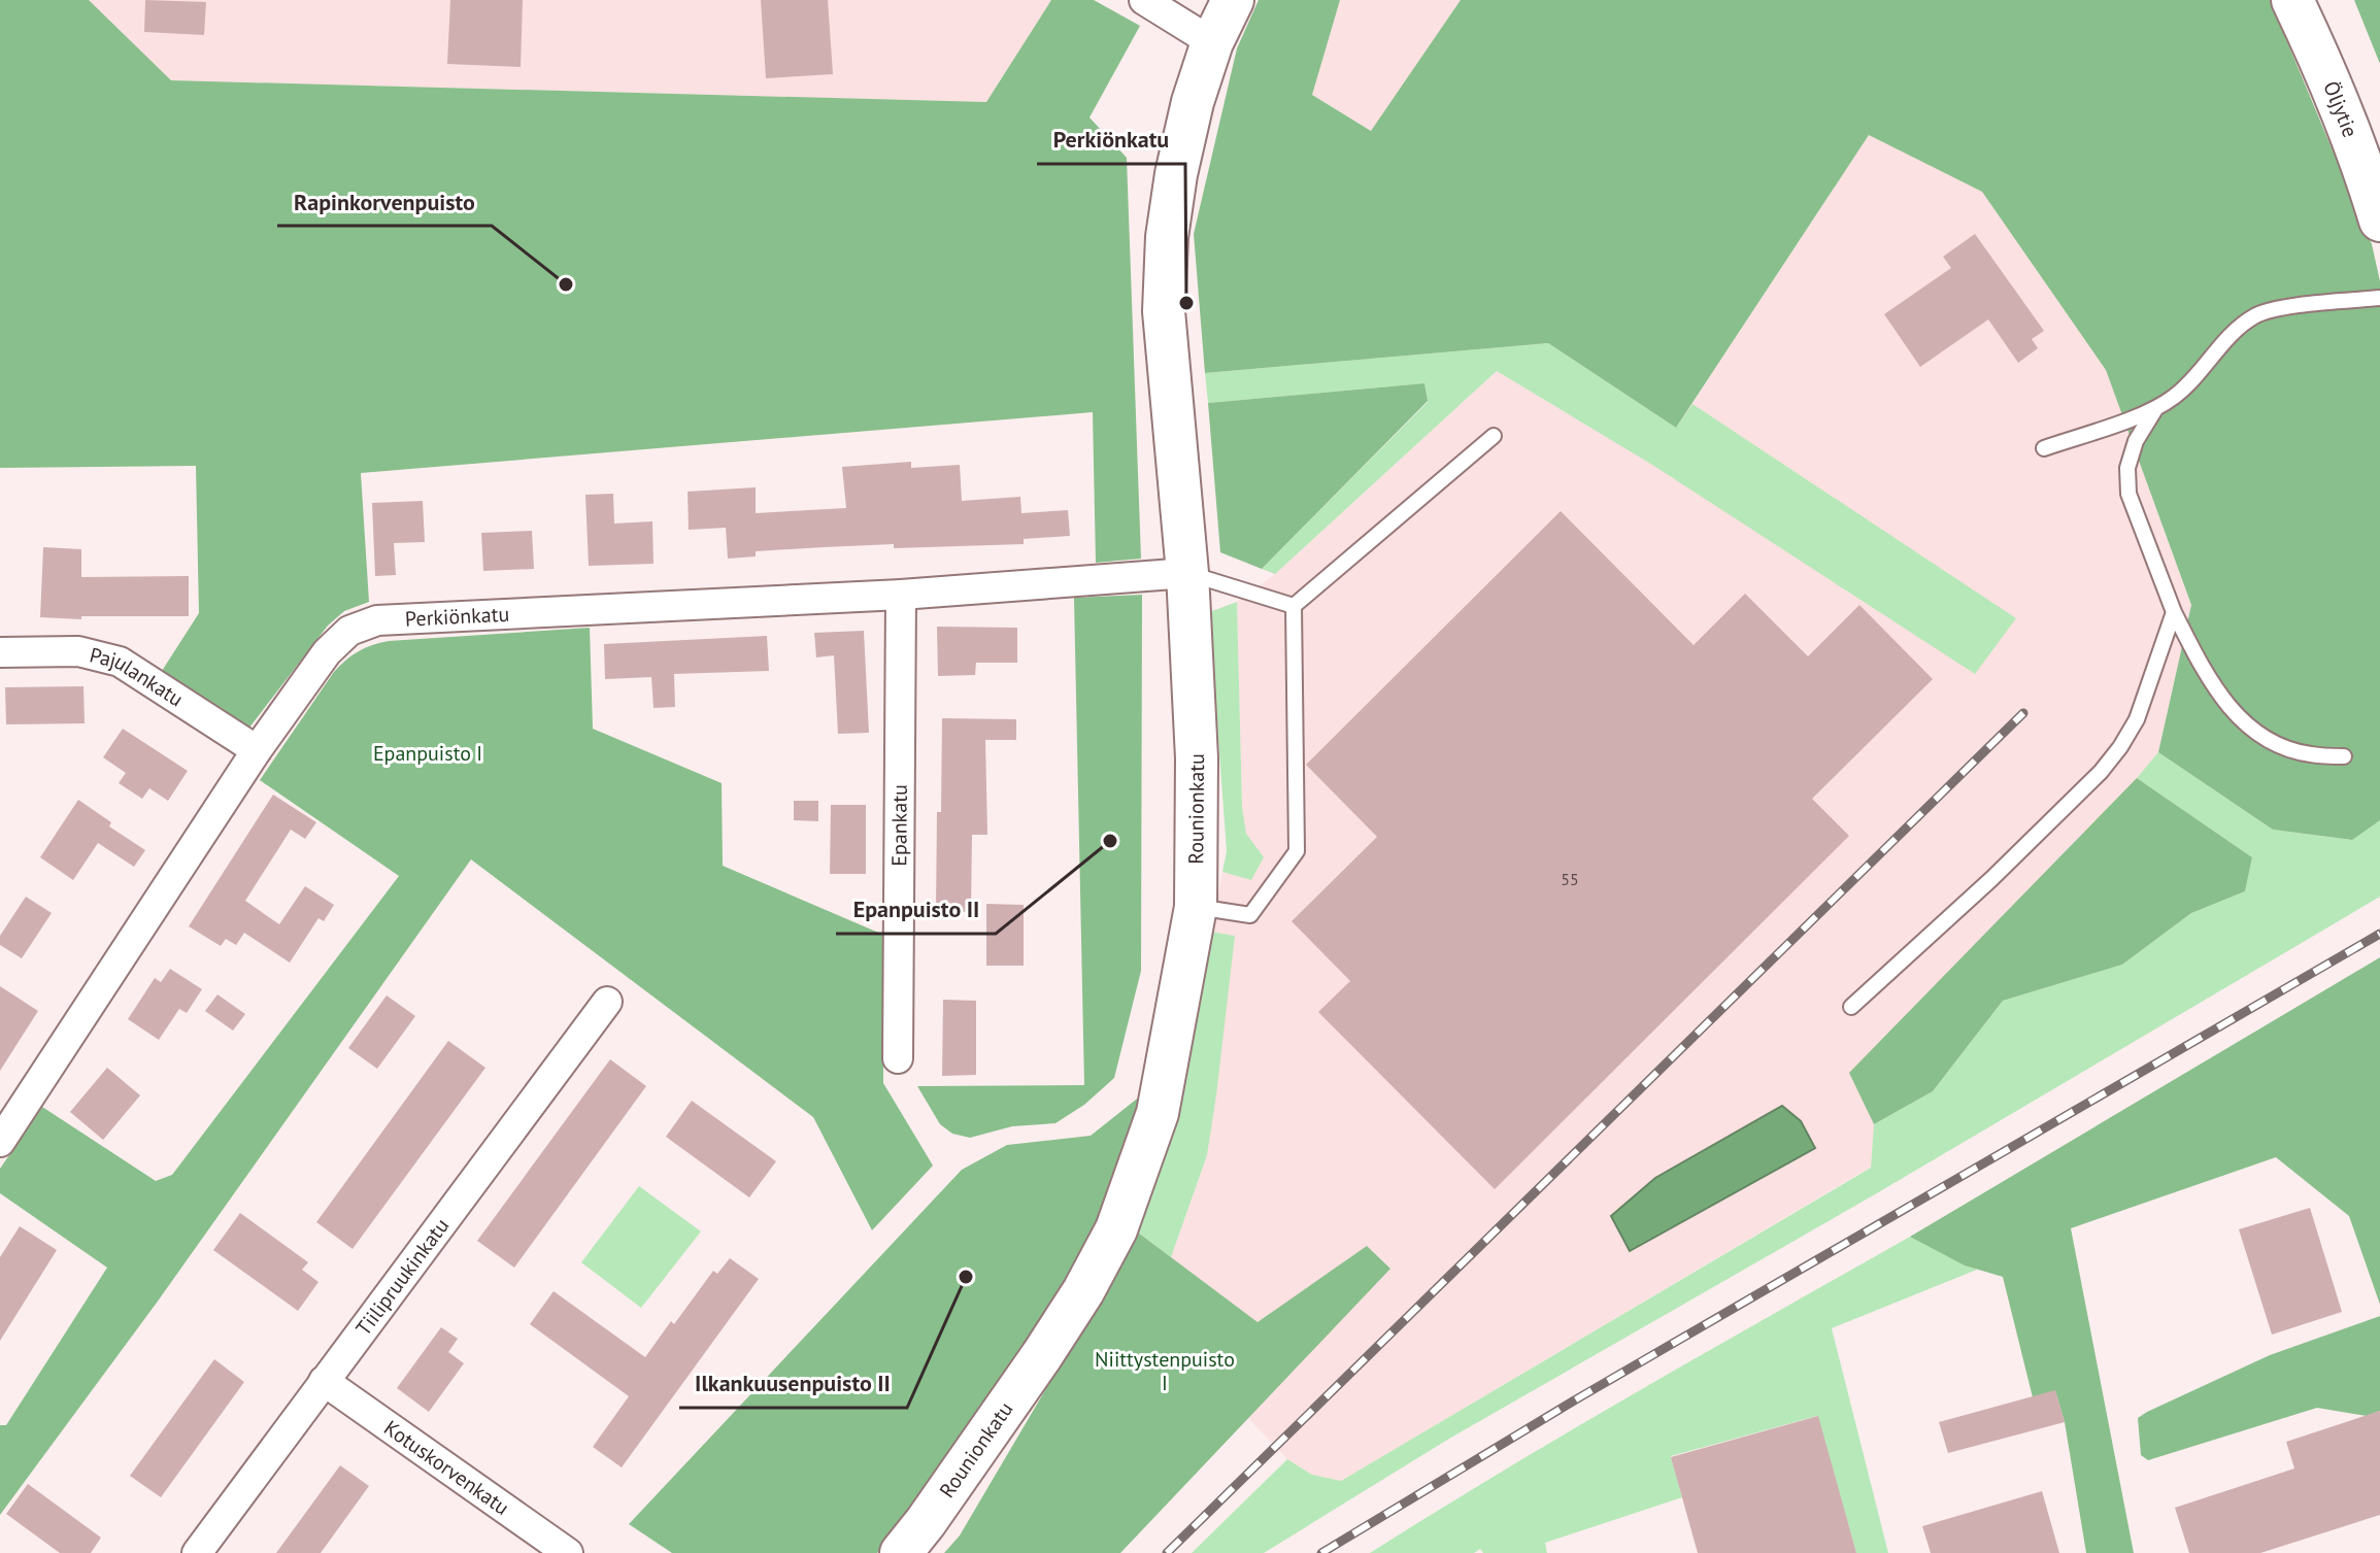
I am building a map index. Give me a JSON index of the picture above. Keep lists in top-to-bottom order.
{
  "streets": {
    "main road": ["Öljytie", "Rounionkatu"],
    "street": [
      "Perkiönkatu",
      "Pajulankatu",
      "Epankatu",
      "Tiilipruukinkatu",
      "Kotuskorvenkatu"
    ]
  },
  "crossings": [
    ["Perkiönkatu", "Pajulankatu"],
    ["Perkiönkatu", "Rounionkatu"],
    ["Perkiönkatu", "Epankatu"],
    ["Tiilipruukinkatu", "Kotuskorvenkatu"]
  ],
  "parks": ["Epanpuisto I", "Niittystenpuisto I"],
  "places": [
    "Rapinkorvenpuisto",
    "Perkiönkatu",
    "Epanpuisto II",
    "Ilkankuusenpuisto II"
  ],
  "house_numbers": ["55"]
}
